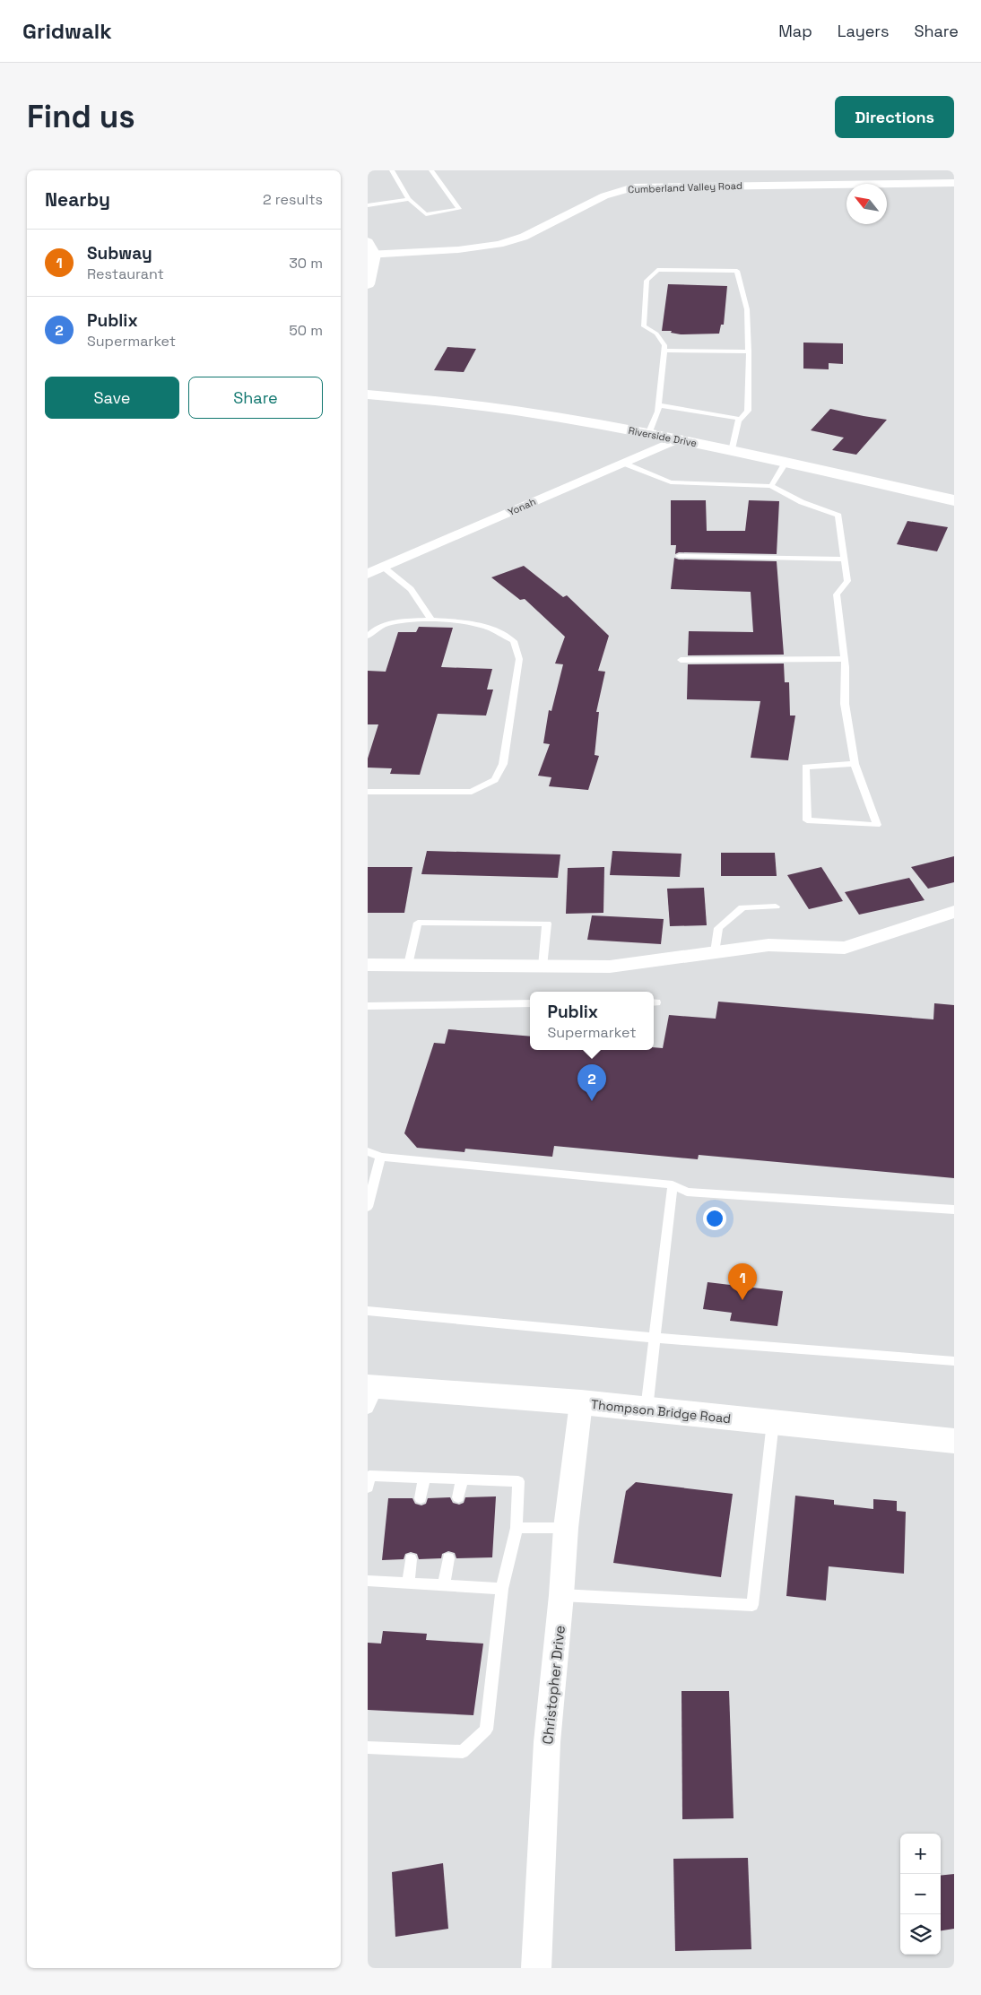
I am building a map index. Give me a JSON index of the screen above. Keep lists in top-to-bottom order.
{
  "streets": {
    "main road": ["Riverside Drive", "Thompson Bridge Road"],
    "street": ["Cumberland Valley Road", "Yonah", "Christopher Drive"]
  },
  "crossings": [
    ["Riverside Drive", "Yonah"],
    ["Thompson Bridge Road", "Christopher Drive"]
  ],
  "north": "top left",
  "page": {
    "header": "Gridwalk",
    "nav": ["Map", "Layers", "Share"],
    "buttons": [
      "Directions",
      ["Save", "Share"]
    ],
    "title": "Find us",
    "heading": ["Nearby", "2 results"],
    "list": [
      {
        "mark": "1",
        "name": "Subway",
        "note": "Restaurant",
        "value": "30 m"
      },
      {
        "mark": "2",
        "name": "Publix",
        "note": "Supermarket",
        "value": "50 m"
      }
    ],
    "popup": ["Publix", "Supermarket"],
    "pins": ["2", "1"],
    "map_buttons": ["+", "−"]
  }
}
